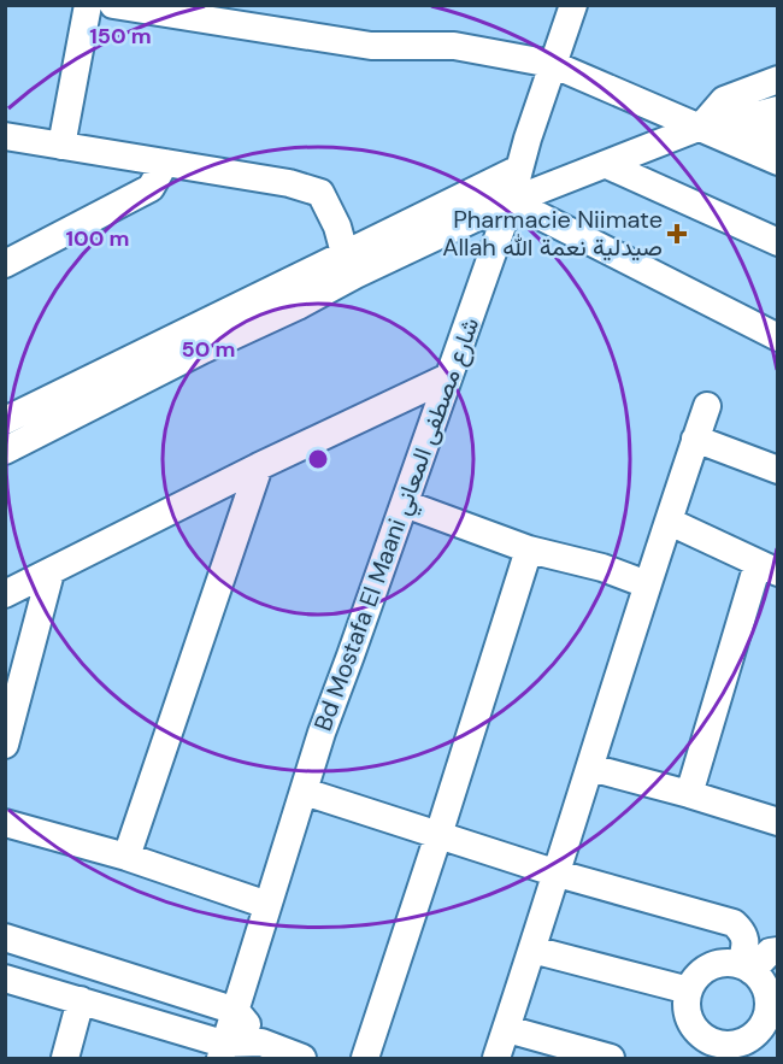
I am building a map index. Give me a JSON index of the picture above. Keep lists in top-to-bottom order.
{
  "streets": {
    "street": ["Bd Mostafa El Maani شارع مصطفى المعاني"]
  },
  "places": {
    "health": ["Pharmacie Niimate Allah صيدلية نعمة الله"]
  },
  "rings": ["150 m", "100 m", "50 m"]
}
